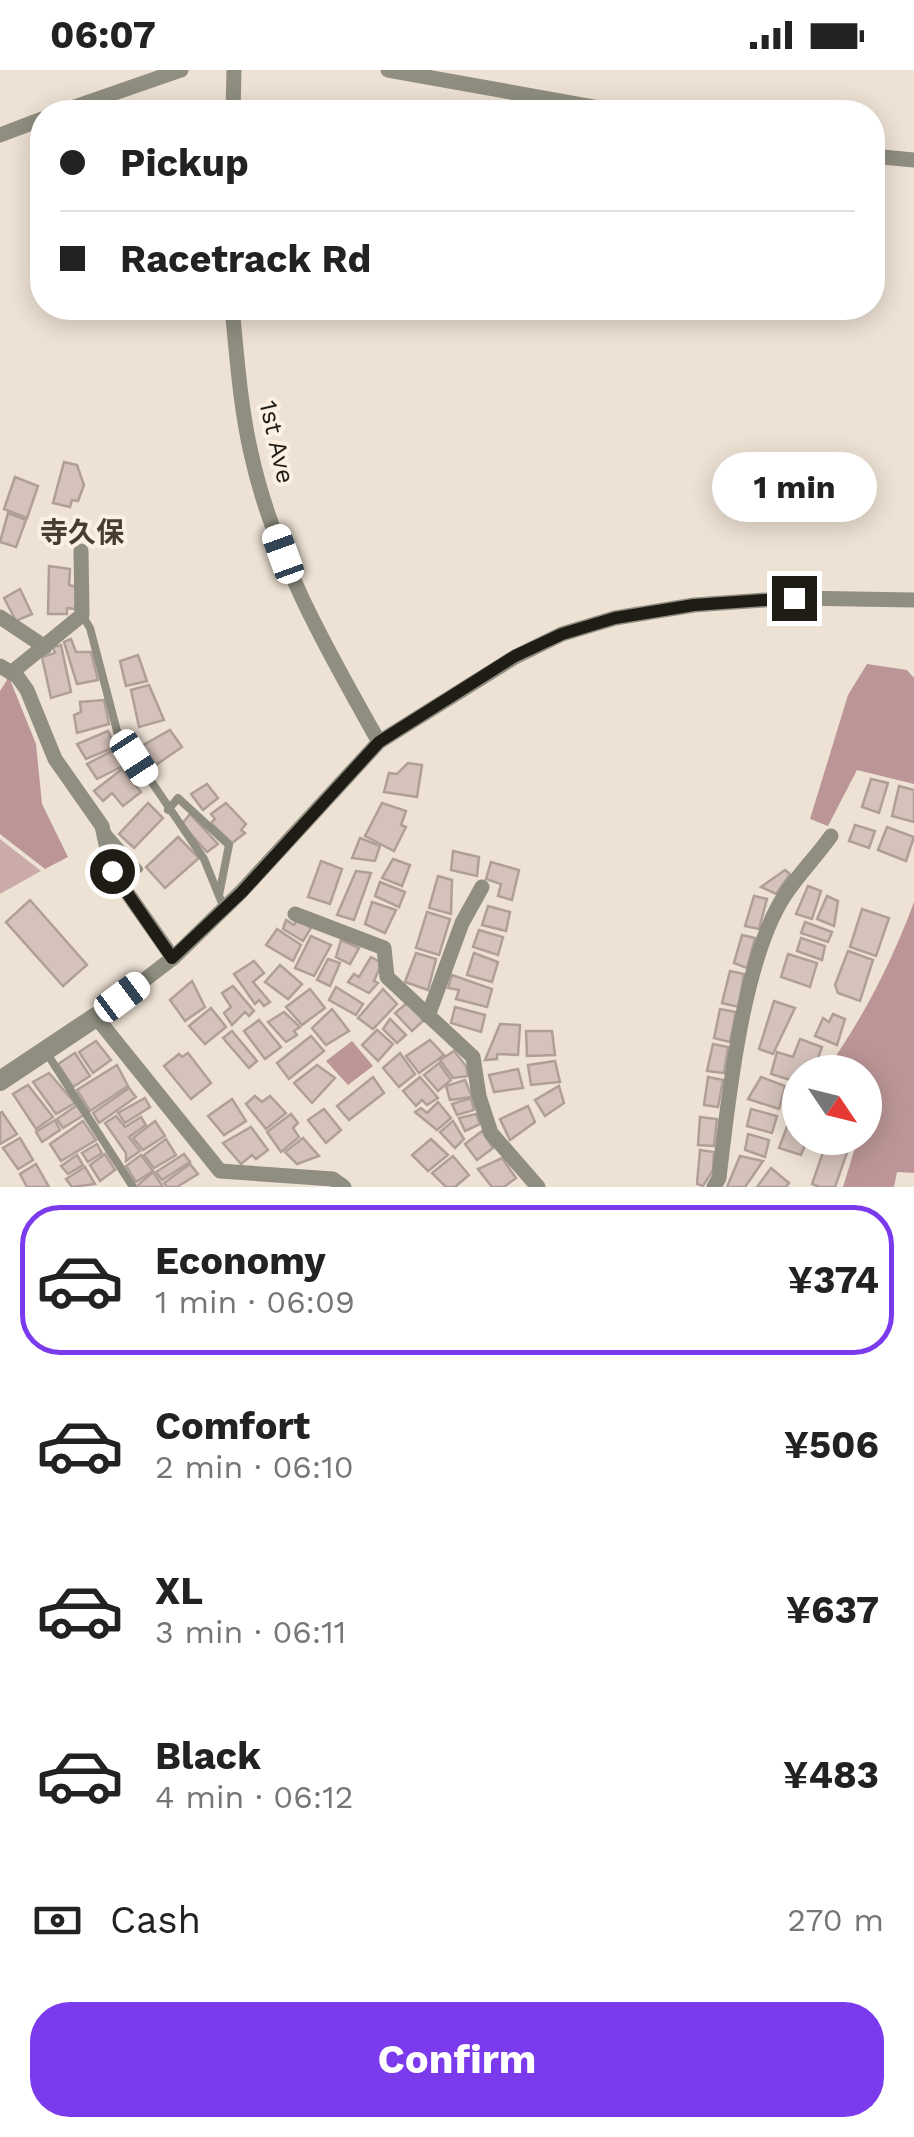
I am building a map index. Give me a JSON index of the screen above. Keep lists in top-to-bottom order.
{
  "streets": {
    "street": ["1st Ave"]
  },
  "districts": ["寺久保"],
  "north": "bottom right",
  "page": {
    "status": "06:07",
    "banner": ["Pickup", "Racetrack Rd"],
    "bubble": "1 min",
    "list": [
      {
        "name": "Economy",
        "note": "1 min · 06:09",
        "value": "¥374"
      },
      {
        "name": "Comfort",
        "note": "2 min · 06:10",
        "value": "¥506"
      },
      {
        "name": "XL",
        "note": "3 min · 06:11",
        "value": "¥637"
      },
      {
        "name": "Black",
        "note": "4 min · 06:12",
        "value": "¥483"
      }
    ],
    "pay": ["Cash", "270 m"],
    "buttons": "Confirm"
  }
}
